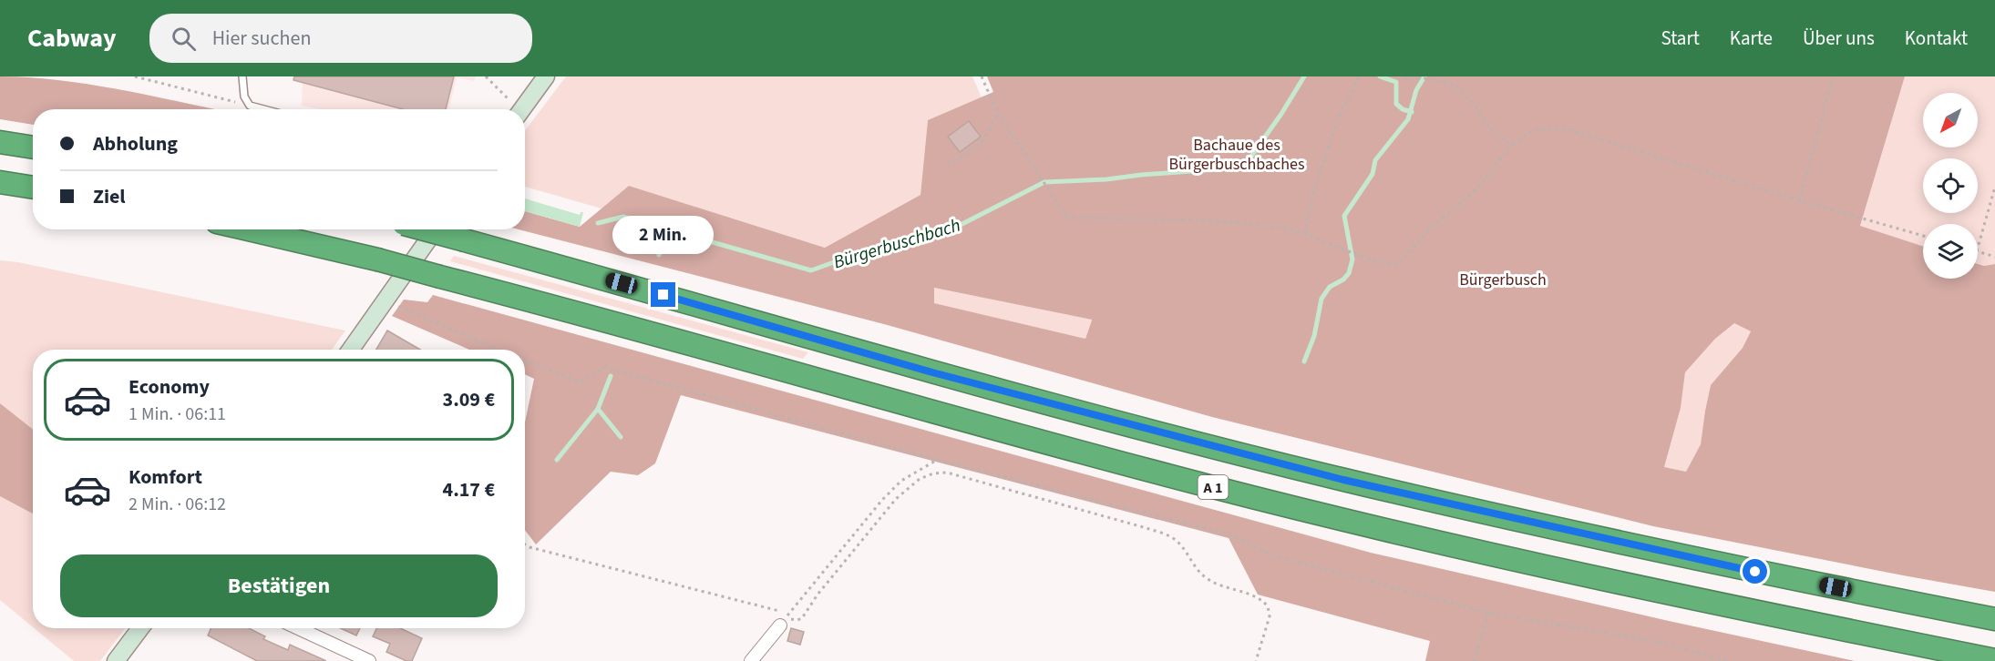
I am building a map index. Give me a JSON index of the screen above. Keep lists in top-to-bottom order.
{
  "streets": {
    "highway": ["A 1"]
  },
  "water": ["Bürgerbuschbach"],
  "parks": ["Bachaue des Bürgerbuschbaches", "Bürgerbusch"],
  "north": "bottom left",
  "page": {
    "header": "Cabway",
    "search": "Hier suchen",
    "nav": [
      "Start",
      "Karte",
      "Über uns",
      "Kontakt"
    ],
    "banner": ["Abholung", "Ziel"],
    "bubble": "2 Min.",
    "list": [
      {
        "name": "Economy",
        "note": "1 Min. · 06:11",
        "value": "3.09 €"
      },
      {
        "name": "Komfort",
        "note": "2 Min. · 06:12",
        "value": "4.17 €"
      }
    ],
    "buttons": "Bestätigen"
  }
}
